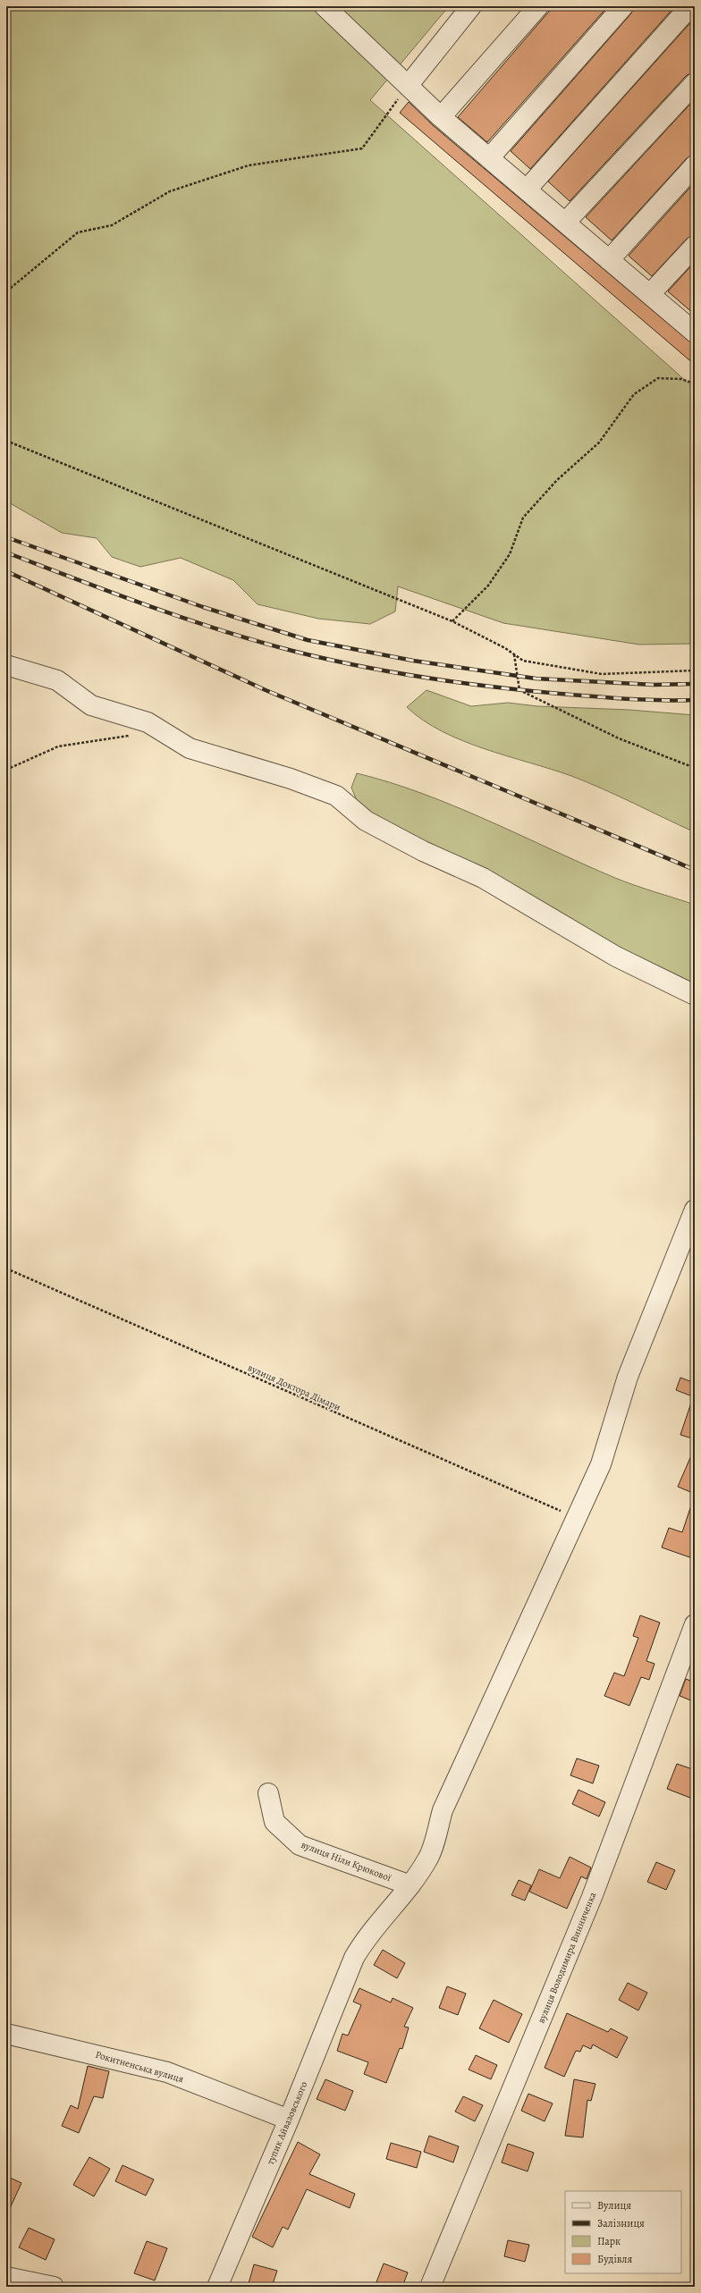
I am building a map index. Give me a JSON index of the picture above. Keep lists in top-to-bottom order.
{
  "streets": {
    "street": [
      "вулиця Ніли Крюкової",
      "вулиця Володимира Винниченка",
      "Рокитненська вулиця",
      "тупик Айвазовського"
    ],
    "path": ["вулиця Доктора Дімари"]
  },
  "crossings": [
    ["вулиця Доктора Дімари", "тупик Айвазовського"],
    ["вулиця Ніли Крюкової", "тупик Айвазовського"],
    ["Рокитненська вулиця", "тупик Айвазовського"]
  ],
  "legend": [
    "Вулиця",
    "Залізниця",
    "Парк",
    "Будівля"
  ]
}
